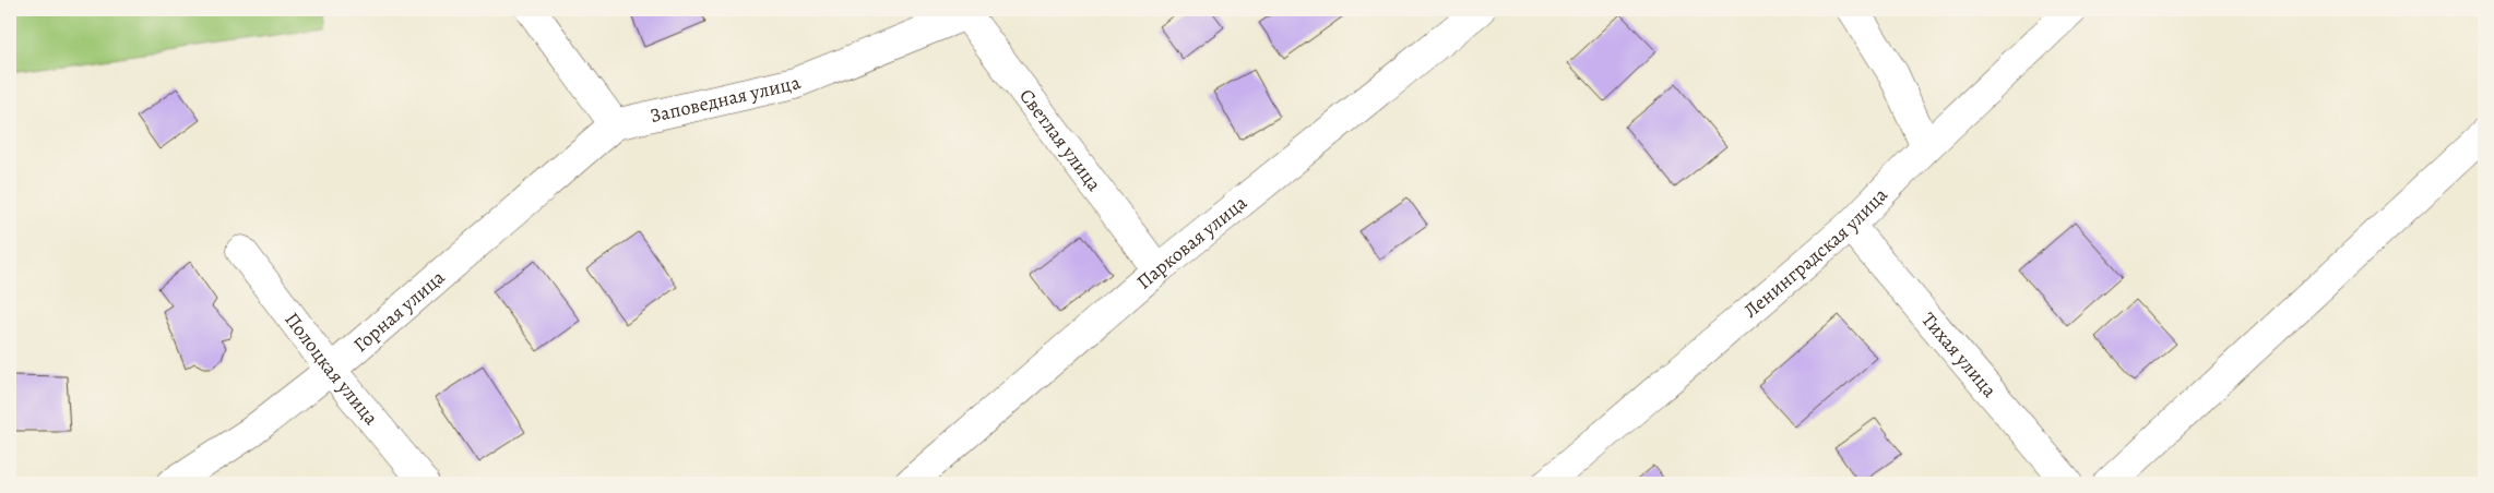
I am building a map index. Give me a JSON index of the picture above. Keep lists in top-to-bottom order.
{
  "streets": {
    "street": [
      "Заповедная улица",
      "Светлая улица",
      "Парковая улица",
      "Ленинградская улица",
      "Горная улица",
      "Тихая улица",
      "Полоцкая улица"
    ]
  },
  "crossings": [
    ["Заповедная улица", "Светлая улица"],
    ["Заповедная улица", "Горная улица"],
    ["Светлая улица", "Парковая улица"],
    ["Ленинградская улица", "Тихая улица"],
    ["Горная улица", "Полоцкая улица"]
  ]
}
